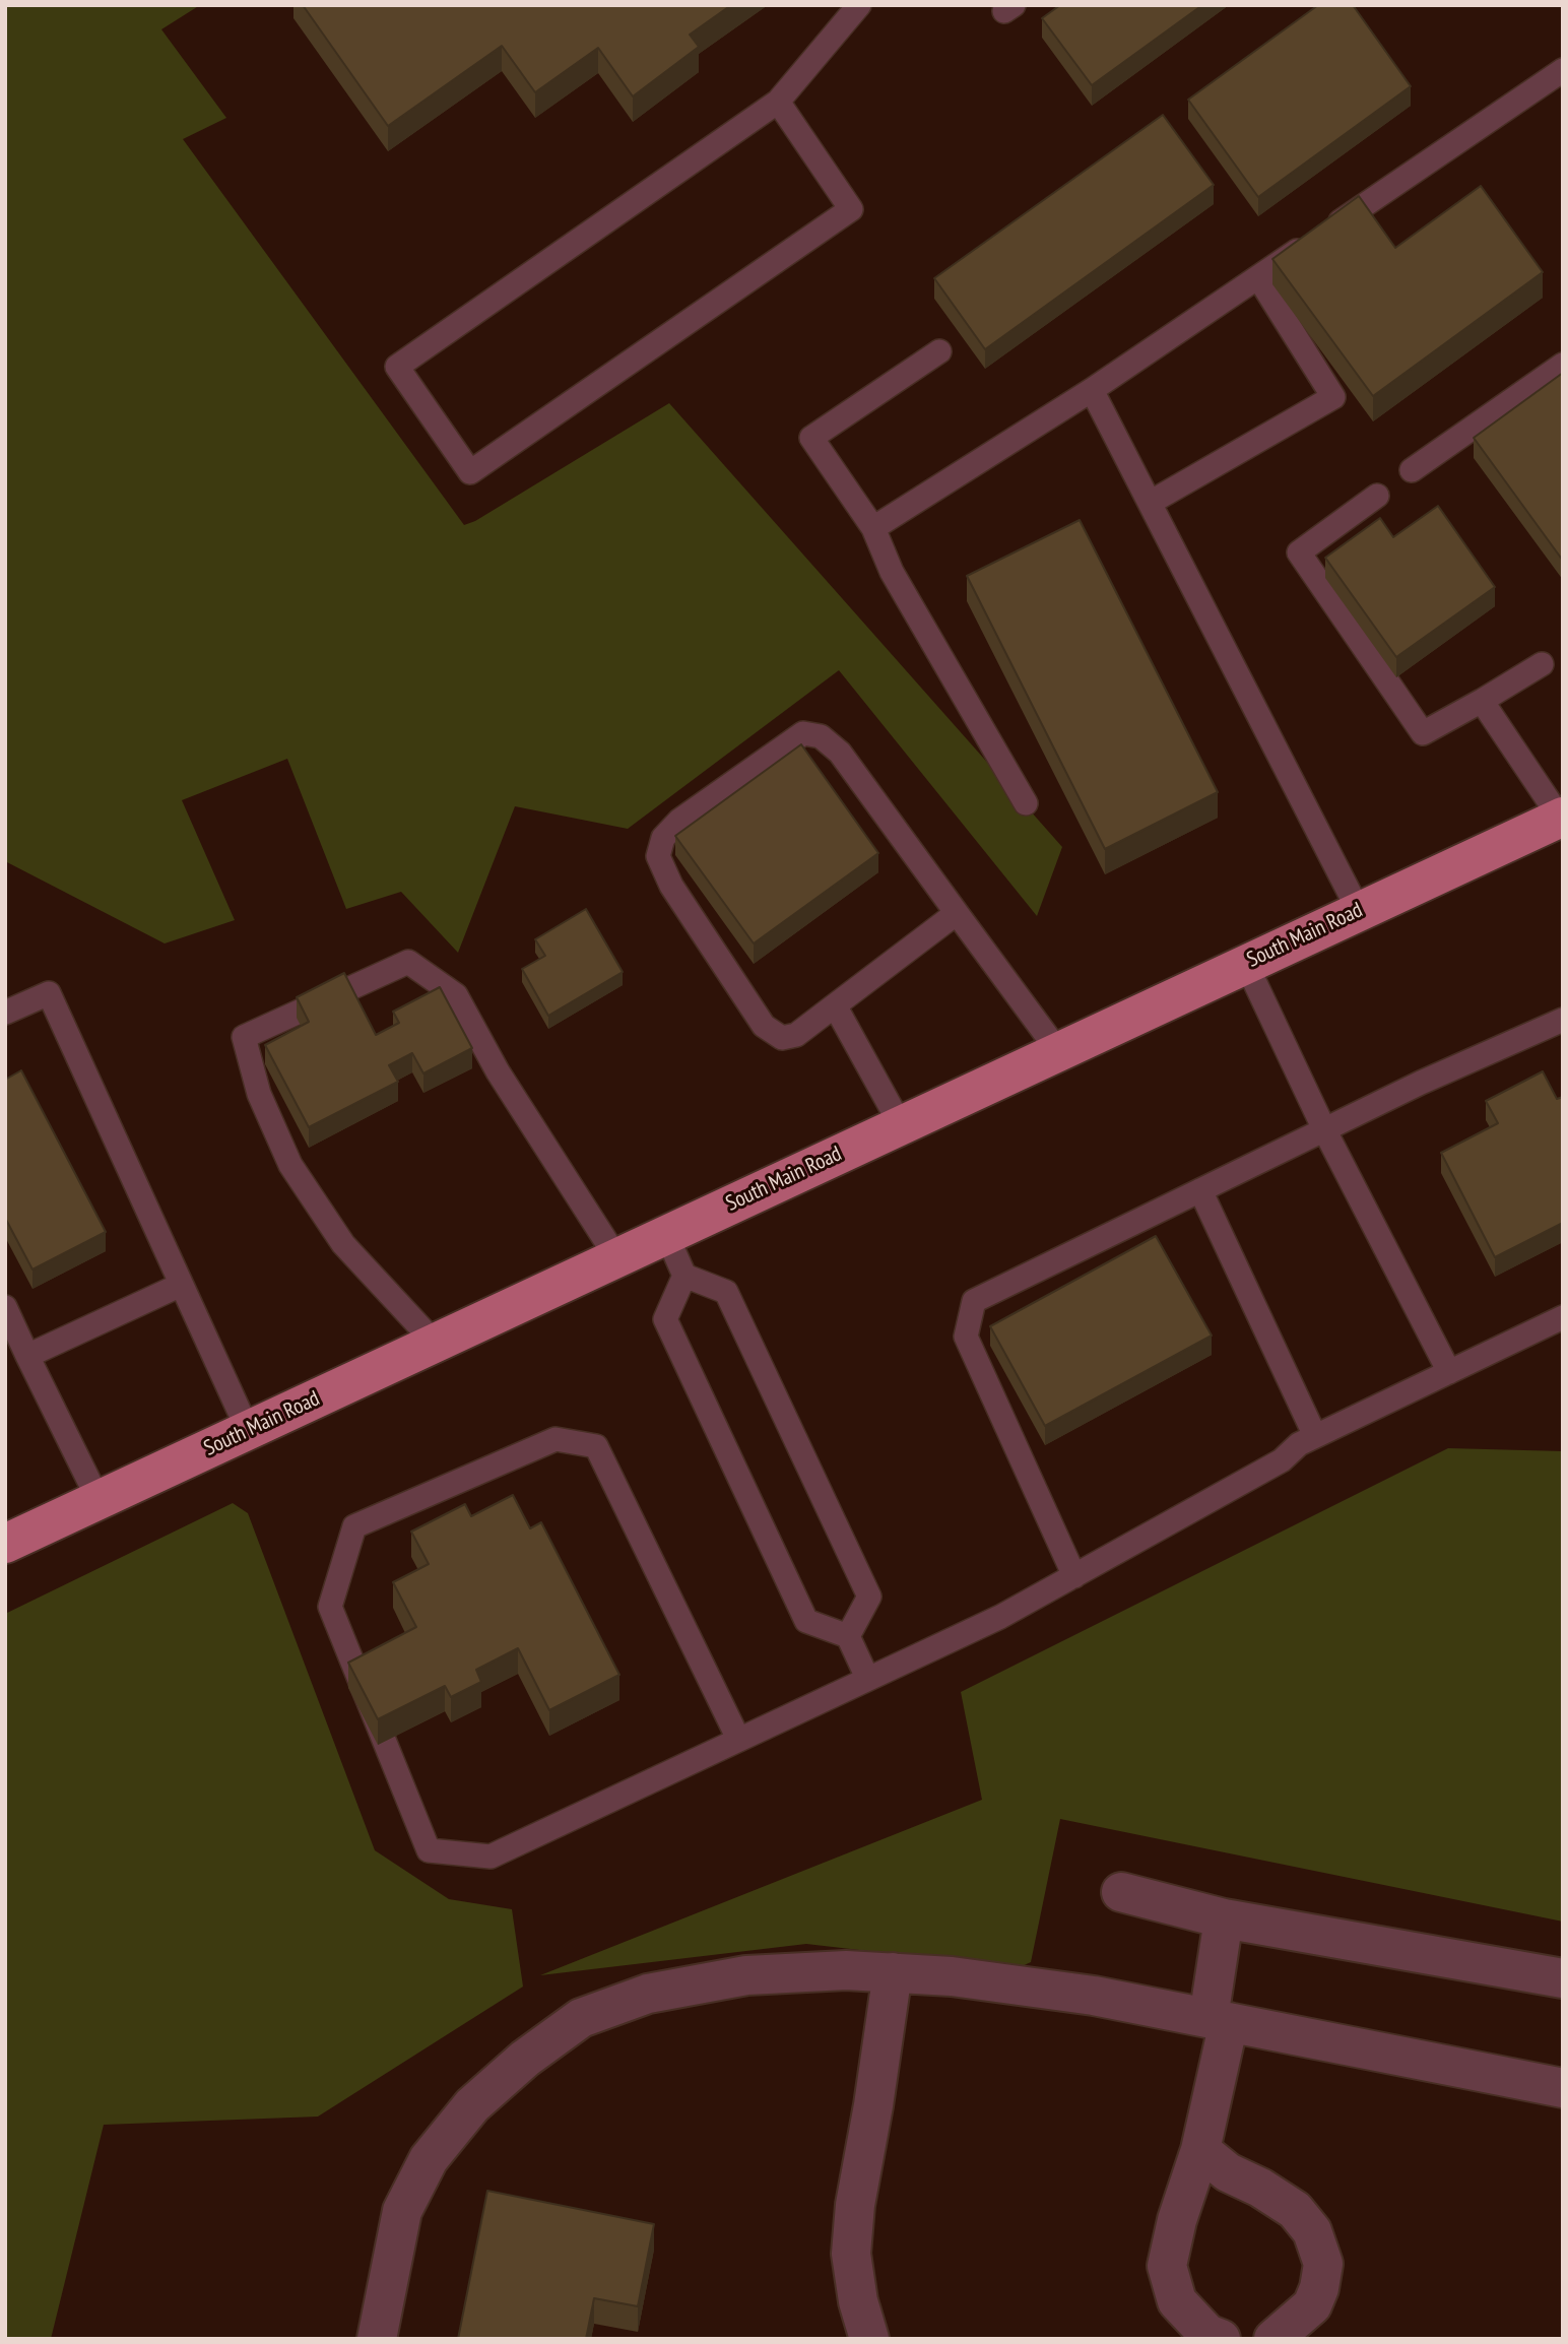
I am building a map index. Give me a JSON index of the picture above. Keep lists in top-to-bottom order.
{
  "streets": {
    "main road": ["South Main Road"]
  }
}
